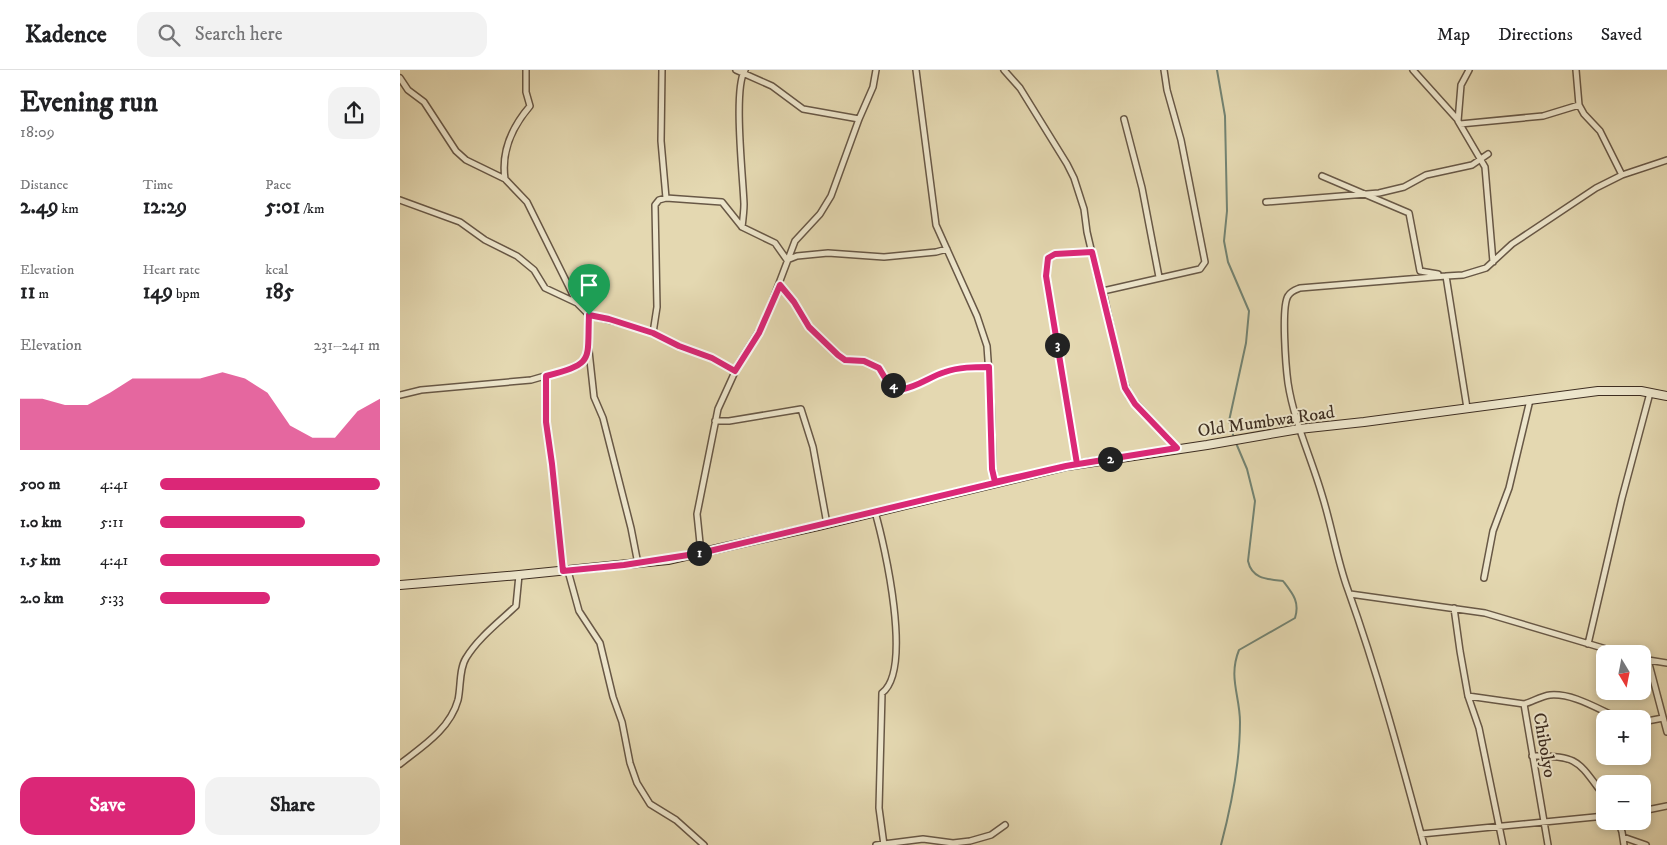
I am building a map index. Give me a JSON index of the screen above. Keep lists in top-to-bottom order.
{
  "streets": {
    "main road": ["Old Mumbwa Road"],
    "street": ["Chibolyo"]
  },
  "north": "bottom",
  "page": {
    "header": "Kadence",
    "search": "Search here",
    "nav": ["Map", "Directions", "Saved"],
    "heading": ["Evening run", "18:09"],
    "stats": [
      ["Distance", "2.49 km"],
      ["Time", "12:29"],
      ["Pace", "5:01 /km"],
      ["Elevation", "11 m"],
      ["Heart rate", "149 bpm"],
      ["kcal", "185"]
    ],
    "chart": ["Elevation", "231–241 m"],
    "pins": [
      "3",
      "4",
      "2",
      "1"
    ],
    "list": [
      {
        "name": "500 m",
        "note": "4:41"
      },
      {
        "name": "1.0 km",
        "note": "5:11"
      },
      {
        "name": "1.5 km",
        "note": "4:41"
      },
      {
        "name": "2.0 km",
        "note": "5:33"
      }
    ],
    "map_buttons": ["+", "−"],
    "buttons": ["Save", "Share"]
  }
}
